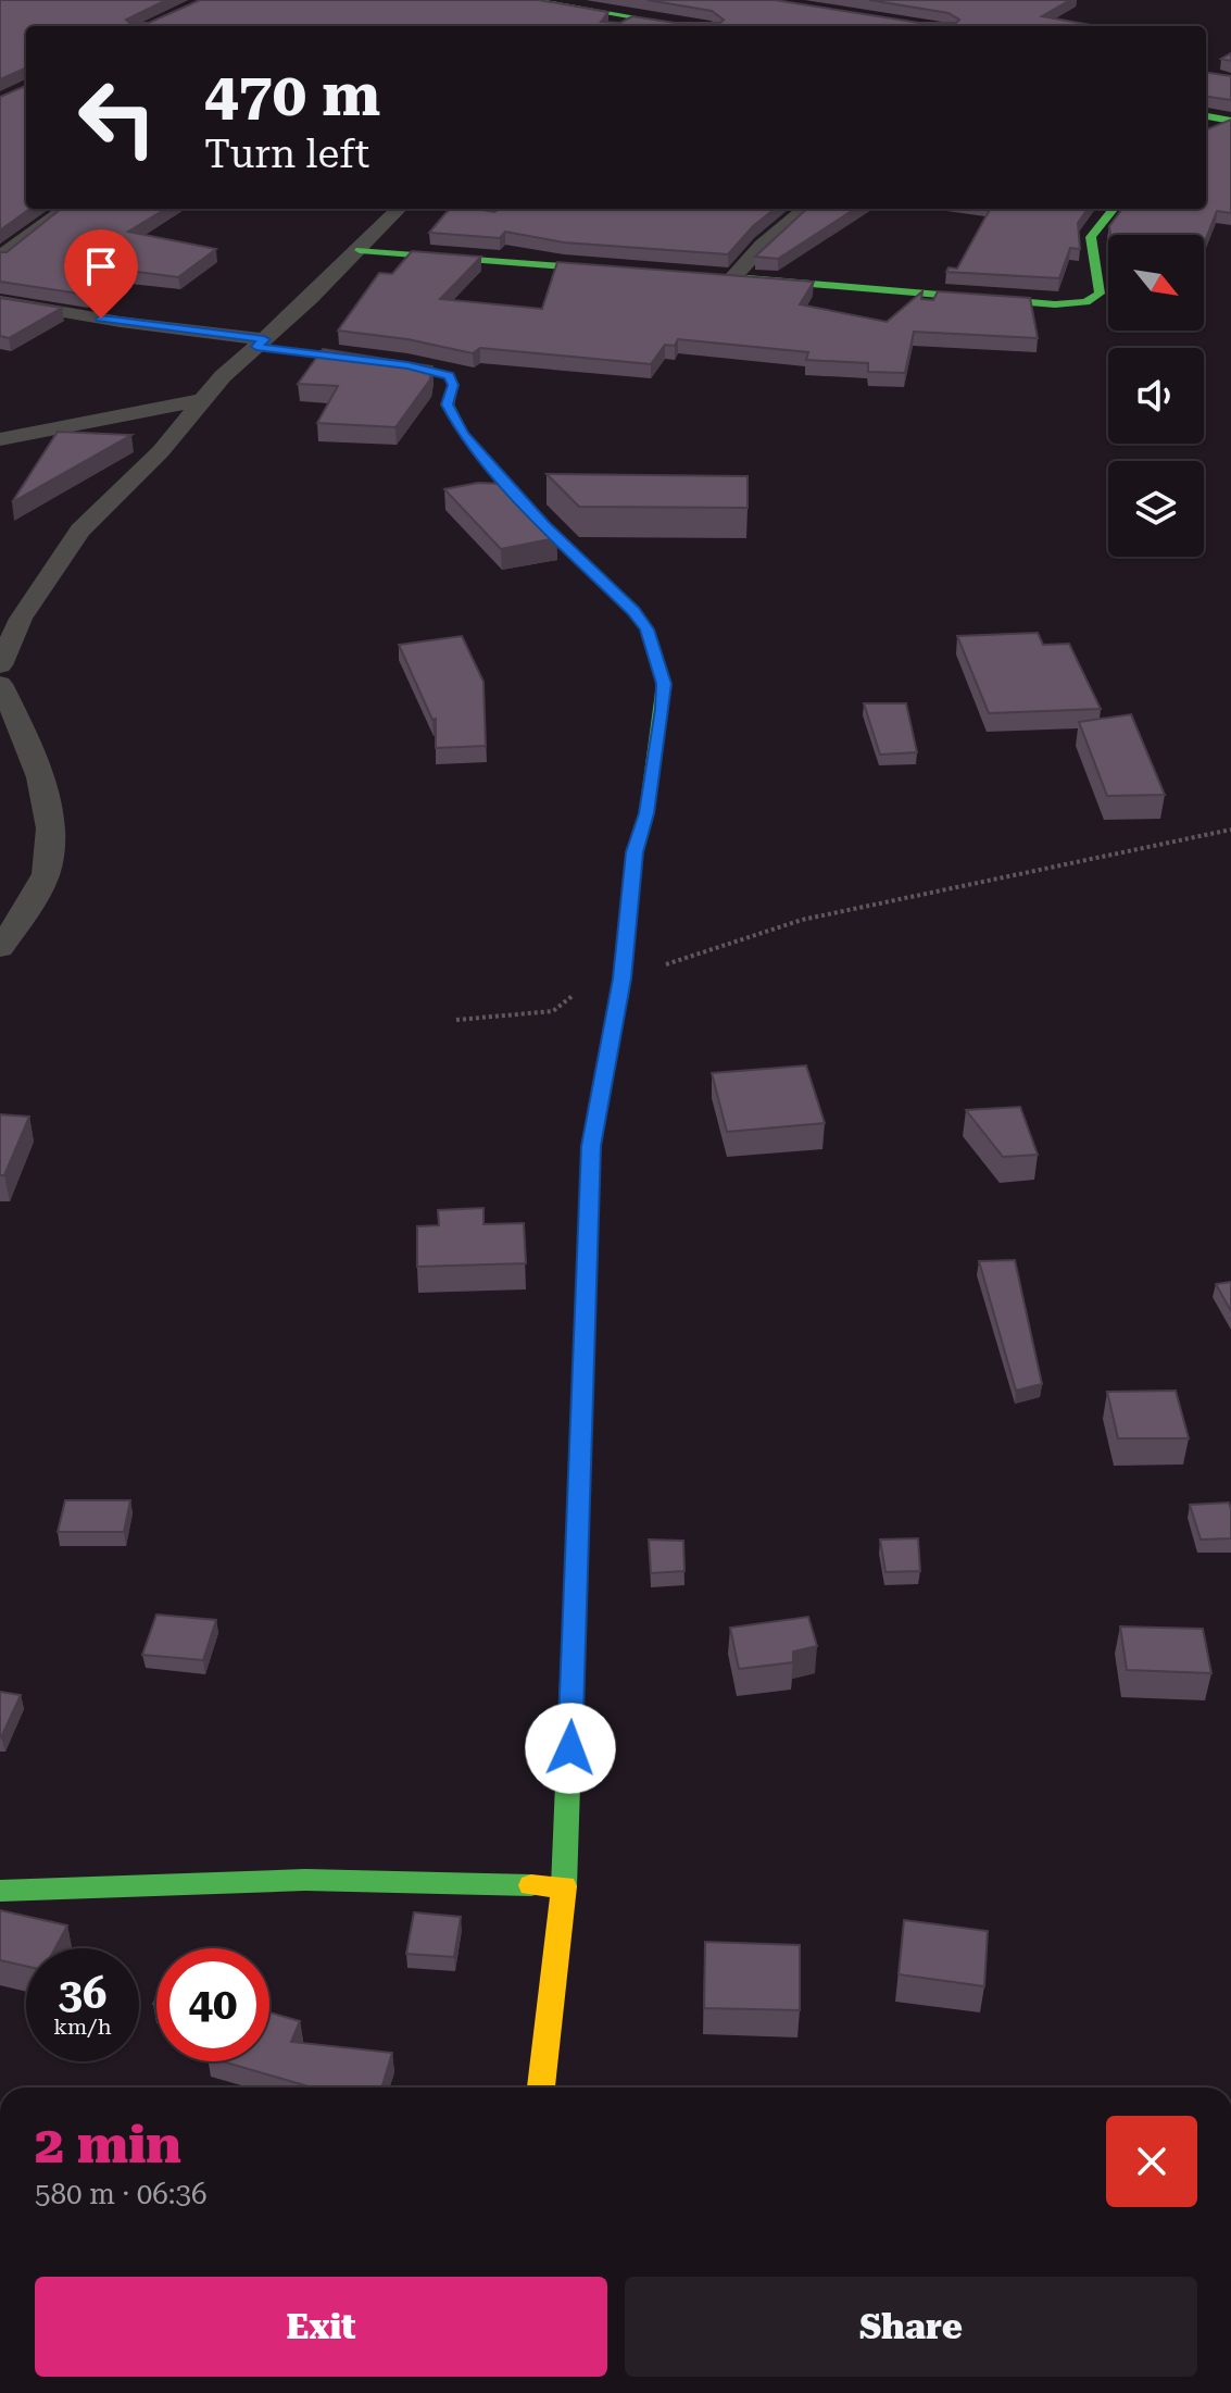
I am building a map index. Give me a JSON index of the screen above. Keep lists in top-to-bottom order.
{
  "north": "bottom right",
  "page": {
    "turn": ["470 m", "Turn left"],
    "speed": "36 km/h",
    "limit": "40",
    "heading": ["2 min", "580 m · 06:36"],
    "buttons": ["Exit", "Share"]
  }
}
